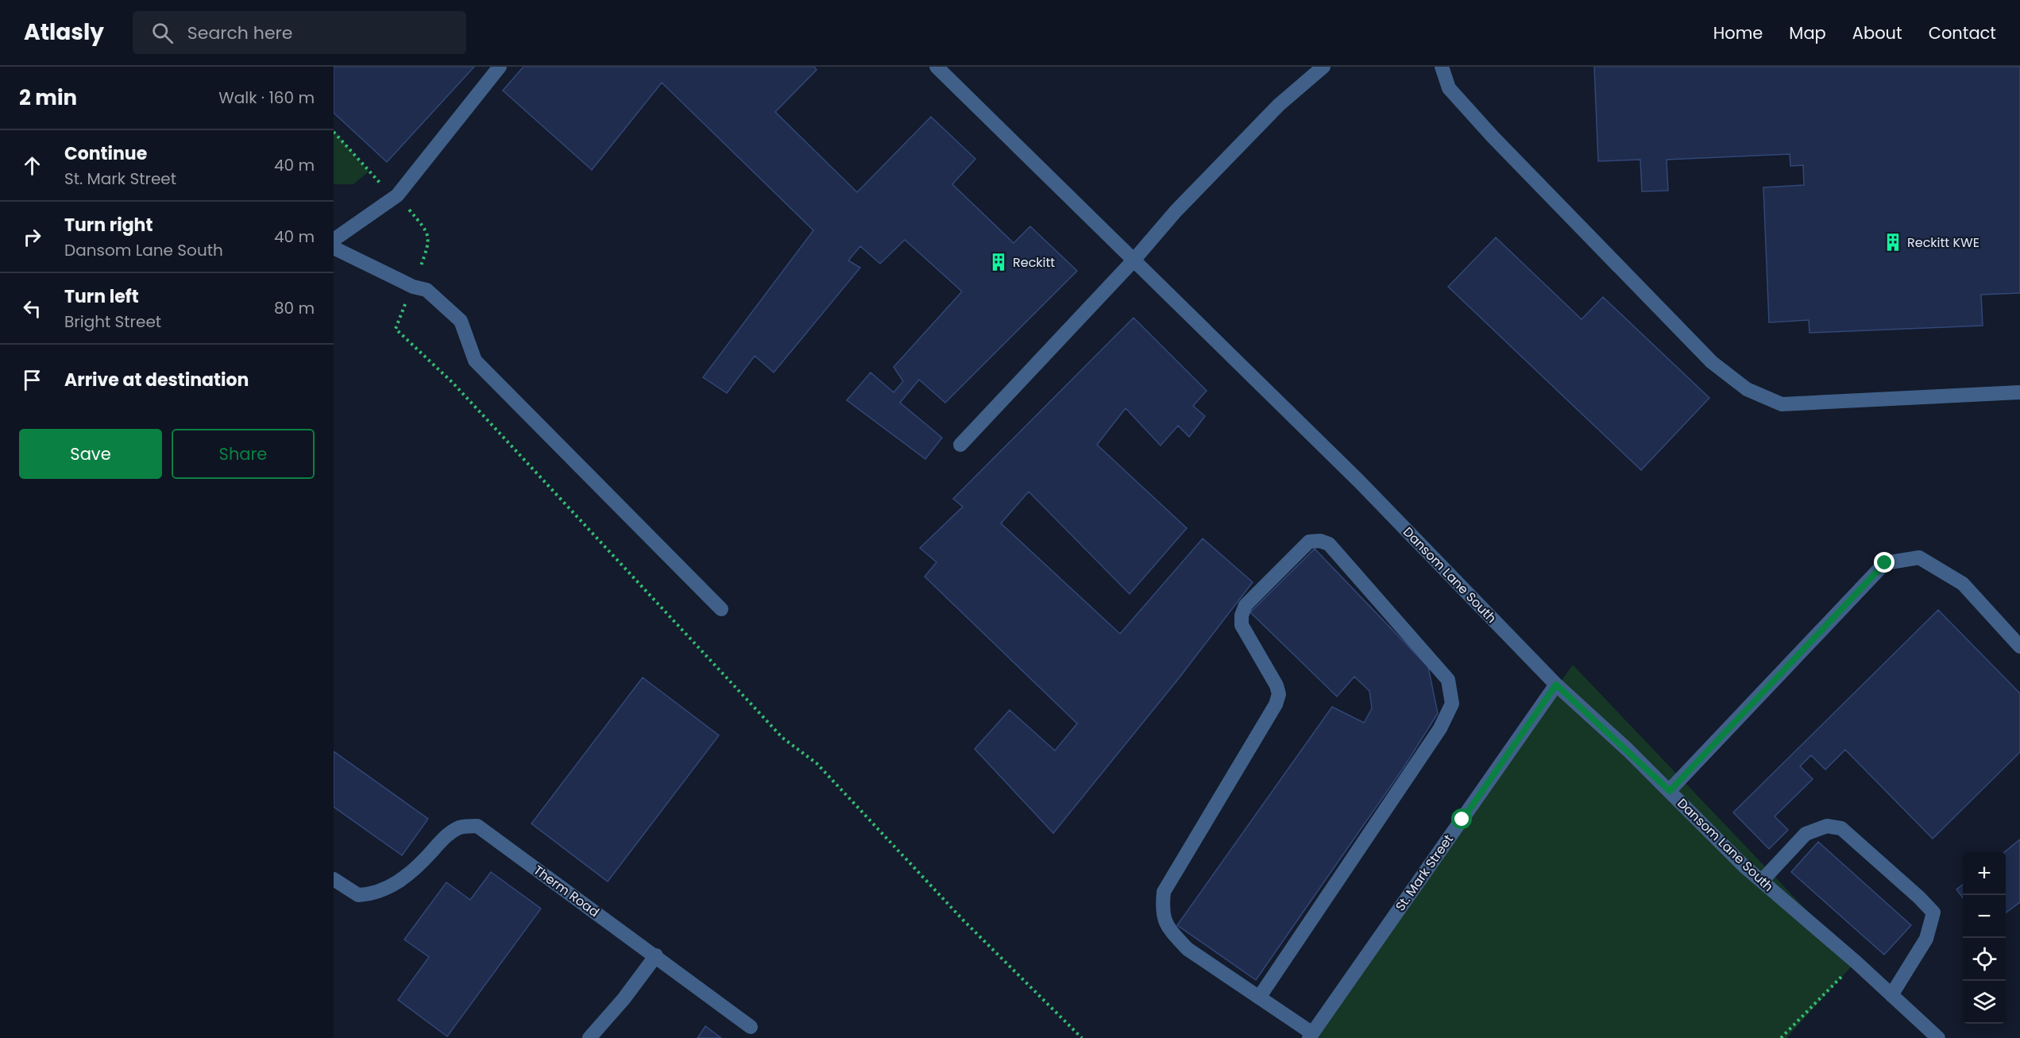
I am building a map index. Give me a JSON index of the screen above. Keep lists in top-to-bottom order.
{
  "streets": {
    "street": ["Dansom Lane South", "St. Mark Street", "Therm Road"]
  },
  "crossings": [
    ["Dansom Lane South", "St. Mark Street"]
  ],
  "places": {
    "building": ["Reckitt KWE", "Reckitt"]
  },
  "page": {
    "header": "Atlasly",
    "search": "Search here",
    "nav": [
      "Home",
      "Map",
      "About",
      "Contact"
    ],
    "heading": ["2 min", "Walk · 160 m"],
    "list": [
      ["Continue", "St. Mark Street", "40 m"],
      ["Turn right", "Dansom Lane South", "40 m"],
      ["Turn left", "Bright Street", "80 m"],
      "Arrive at destination"
    ],
    "buttons": ["Save", "Share"],
    "map_buttons": ["+", "−"]
  }
}
